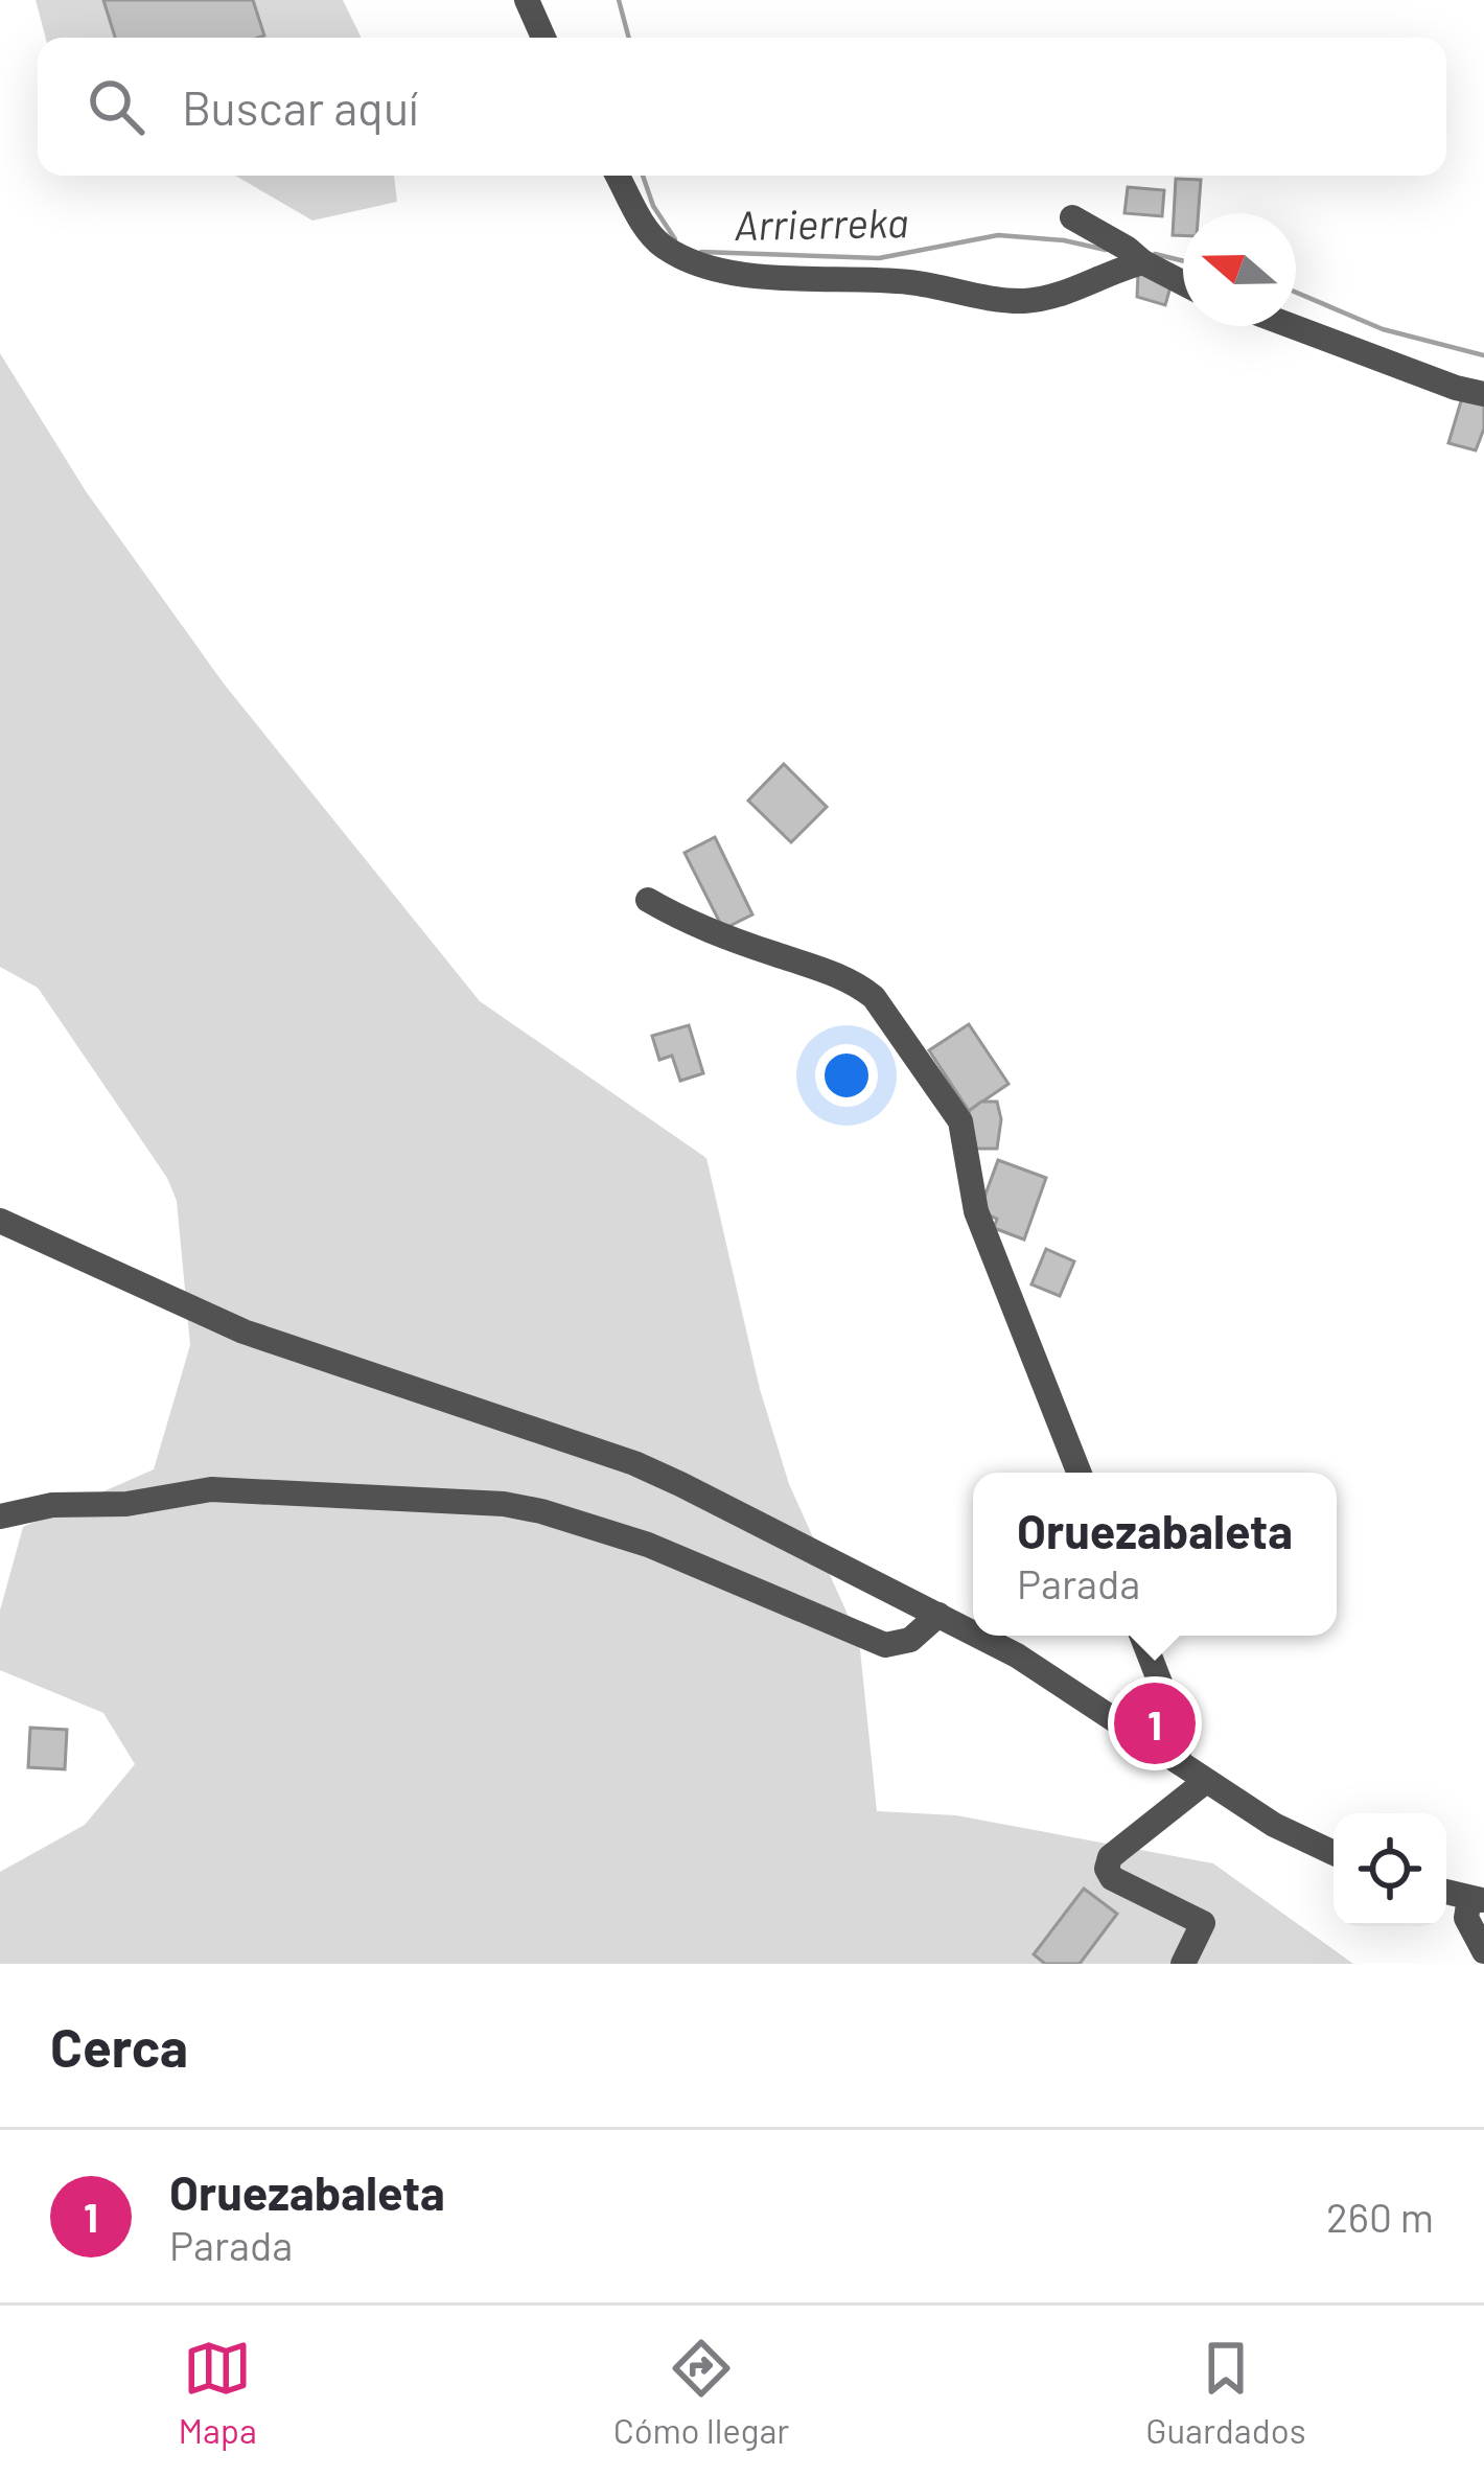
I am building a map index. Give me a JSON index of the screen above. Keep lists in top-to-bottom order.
{
  "water": ["Arrierreka"],
  "north": "left",
  "page": {
    "search": "Buscar aquí",
    "popup": ["Oruezabaleta", "Parada"],
    "pins": "1",
    "heading": "Cerca",
    "list": [
      {
        "mark": "1",
        "name": "Oruezabaleta",
        "note": "Parada",
        "value": "260 m"
      }
    ],
    "nav": ["Mapa", "Cómo llegar", "Guardados"]
  }
}
